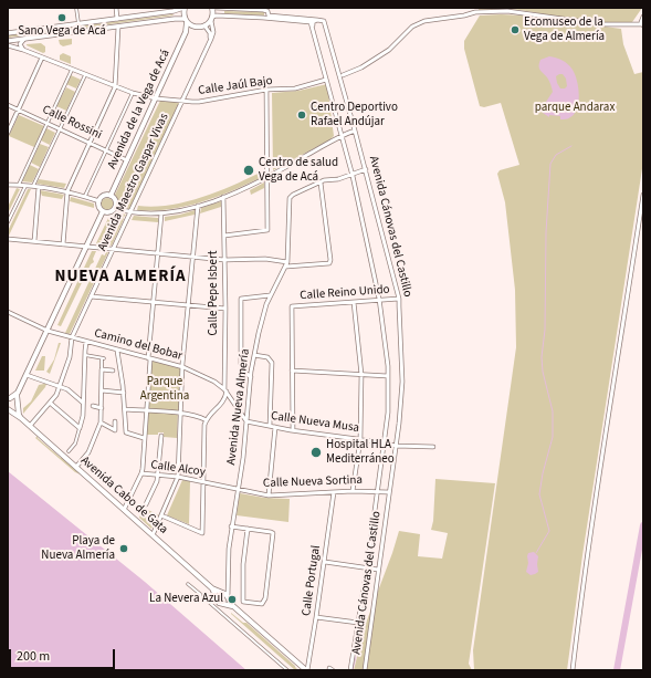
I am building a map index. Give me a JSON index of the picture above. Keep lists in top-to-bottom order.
{
  "streets": {
    "main road": ["Avenida de la Vega de Acá", "Avenida Cabo de Gata"],
    "street": [
      "Calle Jaúl Bajo",
      "Calle Rossini",
      "Avenida Maestro Gaspar Vivas",
      "Avenida Cánovas del Castillo",
      "Calle Pepe Isbert",
      "Calle Reino Unido",
      "Camino del Bobar",
      "Avenida Nueva Almería",
      "Calle Nueva Musa",
      "Calle Alcoy",
      "Calle Nueva Sortina",
      "Calle Portugal"
    ]
  },
  "crossings": [
    ["Calle Jaúl Bajo", "Avenida de la Vega de Acá"],
    ["Calle Jaúl Bajo", "Avenida Maestro Gaspar Vivas"],
    ["Calle Jaúl Bajo", "Avenida Cánovas del Castillo"],
    ["Avenida de la Vega de Acá", "Calle Rossini"],
    ["Avenida Maestro Gaspar Vivas", "Avenida Cánovas del Castillo"],
    ["Avenida Maestro Gaspar Vivas", "Camino del Bobar"],
    ["Avenida Maestro Gaspar Vivas", "Avenida Cabo de Gata"],
    ["Avenida Cánovas del Castillo", "Calle Reino Unido"],
    ["Avenida Cánovas del Castillo", "Avenida Nueva Almería"],
    ["Avenida Cánovas del Castillo", "Calle Nueva Musa"],
    ["Avenida Cánovas del Castillo", "Calle Nueva Sortina"],
    ["Calle Pepe Isbert", "Camino del Bobar"],
    ["Camino del Bobar", "Avenida Nueva Almería"],
    ["Camino del Bobar", "Calle Nueva Musa"],
    ["Avenida Nueva Almería", "Calle Nueva Musa"],
    ["Avenida Nueva Almería", "Calle Alcoy"],
    ["Avenida Nueva Almería", "Calle Nueva Sortina"],
    ["Avenida Nueva Almería", "Avenida Cabo de Gata"],
    ["Calle Alcoy", "Calle Nueva Sortina"],
    ["Calle Nueva Sortina", "Calle Portugal"]
  ],
  "districts": ["NUEVA ALMERÍA"],
  "parks": ["parque Andarax", "Parque Argentina"],
  "places": [
    "Sano Vega de Acá",
    "Ecomuseo de la Vega de Almería",
    "Centro Deportivo Rafael Andújar",
    "Centro de salud Vega de Acá",
    "Hospital HLA Mediterráneo",
    "Playa de Nueva Almería",
    "La Nevera Azul"
  ],
  "scale_bar": "200 m"
}
